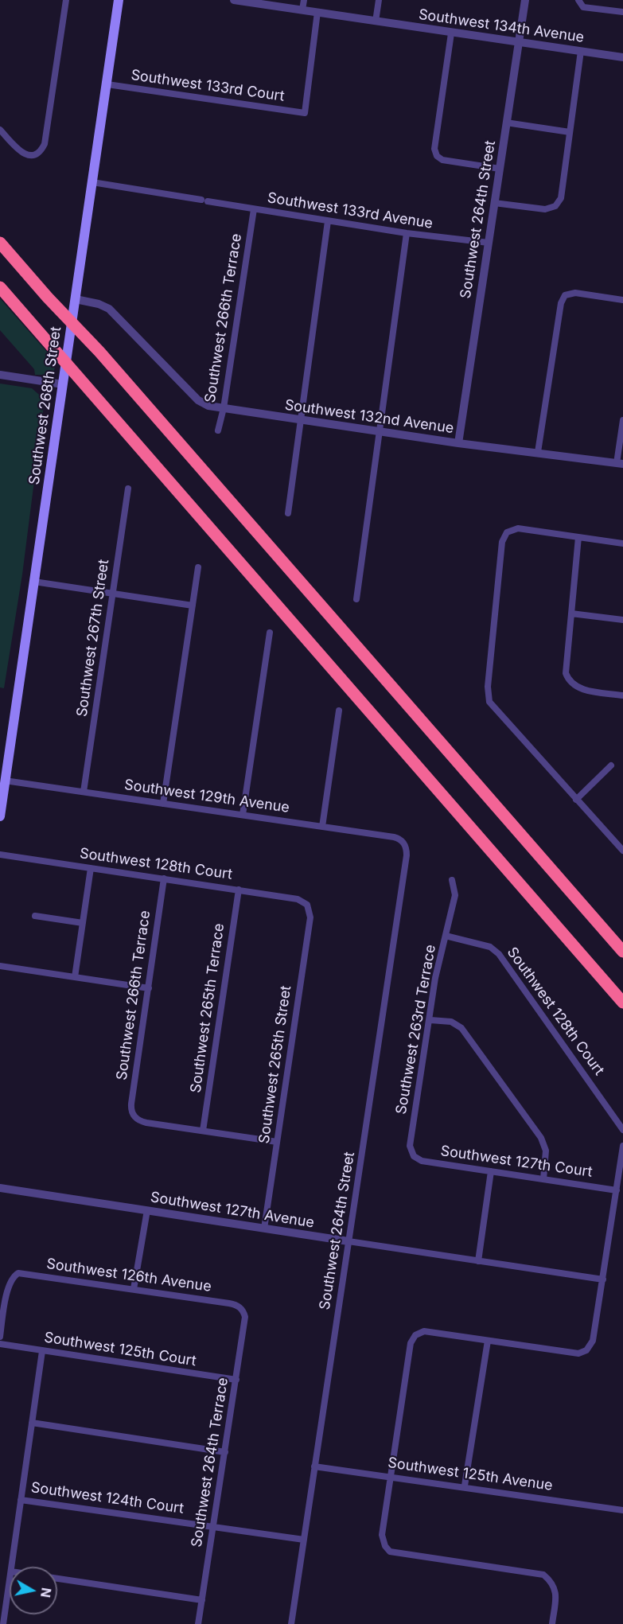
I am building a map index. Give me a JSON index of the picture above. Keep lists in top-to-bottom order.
{
  "streets": {
    "main road": ["Southwest 268th Street"],
    "street": [
      "Southwest 134th Avenue",
      "Southwest 133rd Court",
      "Southwest 133rd Avenue",
      "Southwest 264th Street",
      "Southwest 266th Terrace",
      "Southwest 132nd Avenue",
      "Southwest 267th Street",
      "Southwest 129th Avenue",
      "Southwest 128th Court",
      "Southwest 265th Terrace",
      "Southwest 263rd Terrace",
      "Southwest 265th Street",
      "Southwest 127th Court",
      "Southwest 127th Avenue",
      "Southwest 126th Avenue",
      "Southwest 125th Court",
      "Southwest 264th Terrace",
      "Southwest 125th Avenue",
      "Southwest 124th Court"
    ]
  },
  "crossings": [
    ["Southwest 134th Avenue", "Southwest 133rd Court"],
    ["Southwest 134th Avenue", "Southwest 264th Street"],
    ["Southwest 133rd Court", "Southwest 268th Street"],
    ["Southwest 133rd Avenue", "Southwest 264th Street"],
    ["Southwest 133rd Avenue", "Southwest 266th Terrace"],
    ["Southwest 133rd Avenue", "Southwest 268th Street"],
    ["Southwest 264th Street", "Southwest 132nd Avenue"],
    ["Southwest 264th Street", "Southwest 129th Avenue"],
    ["Southwest 264th Street", "Southwest 127th Avenue"],
    ["Southwest 264th Street", "Southwest 125th Avenue"],
    ["Southwest 264th Street", "Southwest 124th Court"],
    ["Southwest 266th Terrace", "Southwest 132nd Avenue"],
    ["Southwest 266th Terrace", "Southwest 128th Court"],
    ["Southwest 266th Terrace", "Southwest 265th Terrace"],
    ["Southwest 268th Street", "Southwest 132nd Avenue"],
    ["Southwest 268th Street", "Southwest 129th Avenue"],
    ["Southwest 267th Street", "Southwest 129th Avenue"],
    ["Southwest 128th Court", "Southwest 265th Terrace"],
    ["Southwest 128th Court", "Southwest 263rd Terrace"],
    ["Southwest 128th Court", "Southwest 265th Street"],
    ["Southwest 263rd Terrace", "Southwest 127th Court"],
    ["Southwest 265th Street", "Southwest 127th Avenue"],
    ["Southwest 126th Avenue", "Southwest 264th Terrace"],
    ["Southwest 125th Court", "Southwest 264th Terrace"],
    ["Southwest 264th Terrace", "Southwest 124th Court"]
  ],
  "north": "right"
}
